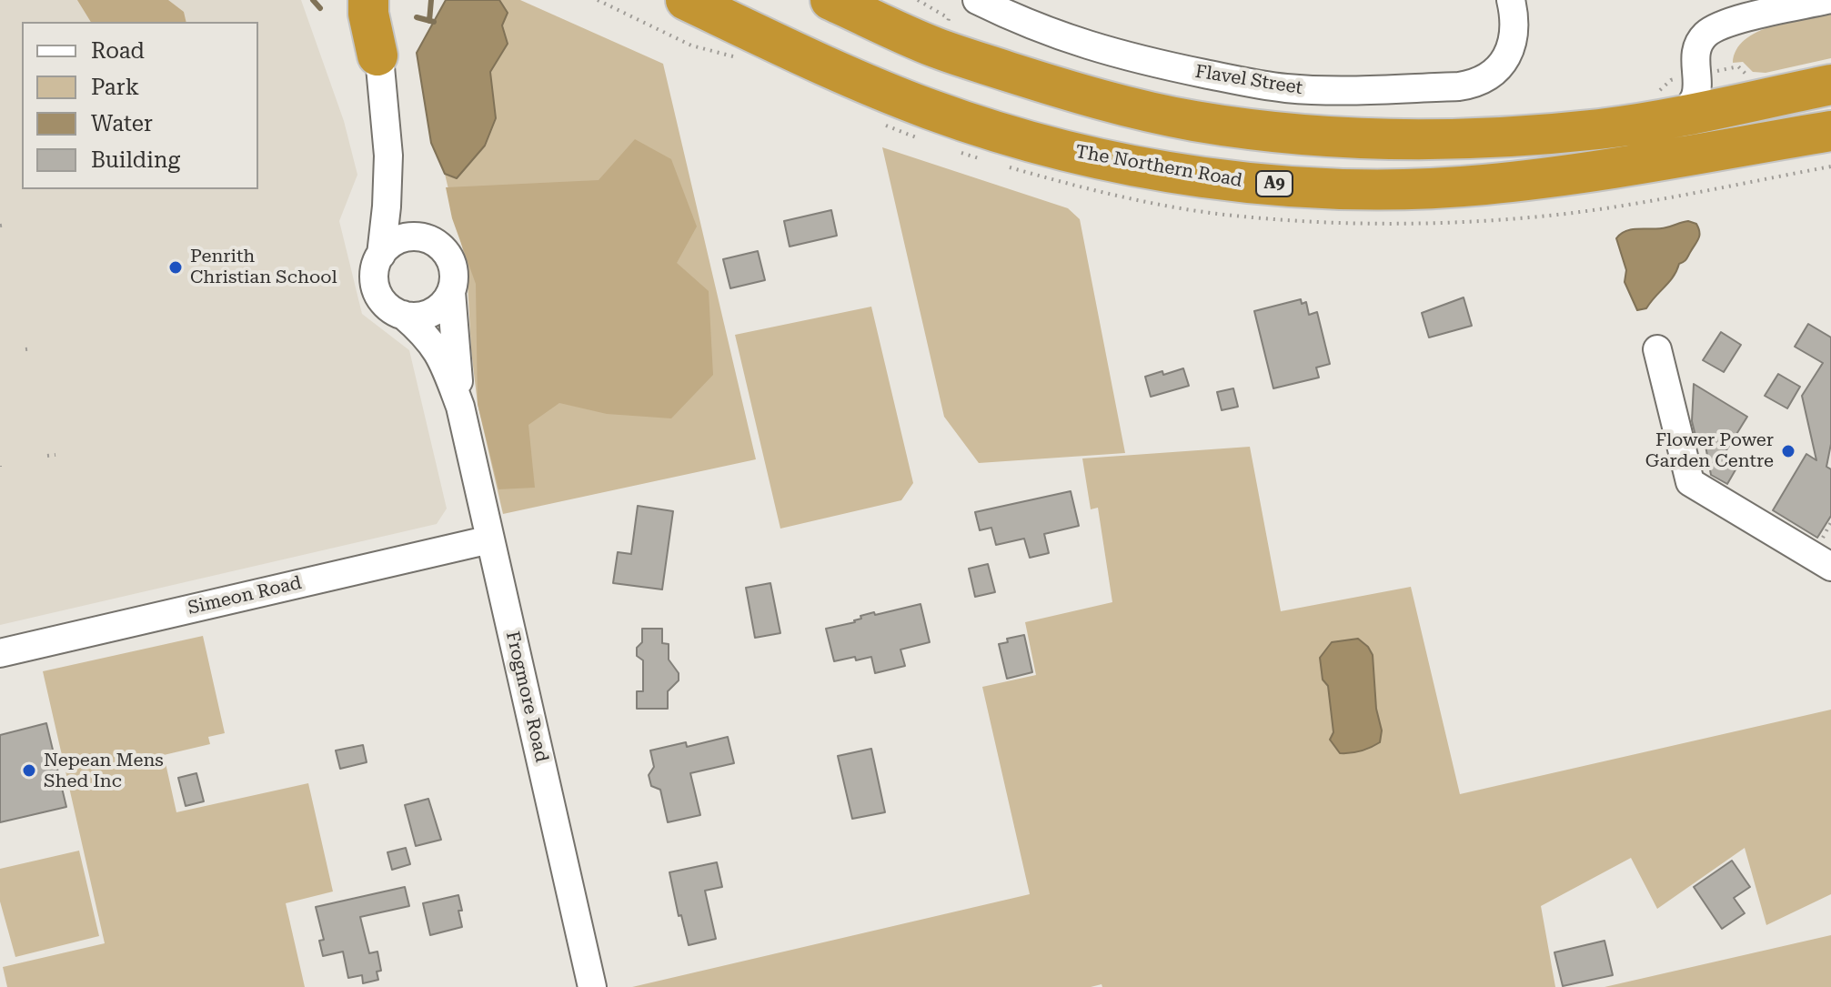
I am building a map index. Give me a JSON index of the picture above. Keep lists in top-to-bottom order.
{
  "streets": {
    "highway": ["The Northern Road", "A9"],
    "street": ["Flavel Street", "Simeon Road", "Frogmore Road"]
  },
  "crossings": [
    ["Simeon Road", "Frogmore Road"]
  ],
  "places": ["Penrith Christian School", "Flower Power Garden Centre", "Nepean Mens Shed Inc"],
  "legend": [
    "Road",
    "Park",
    "Water",
    "Building"
  ]
}
